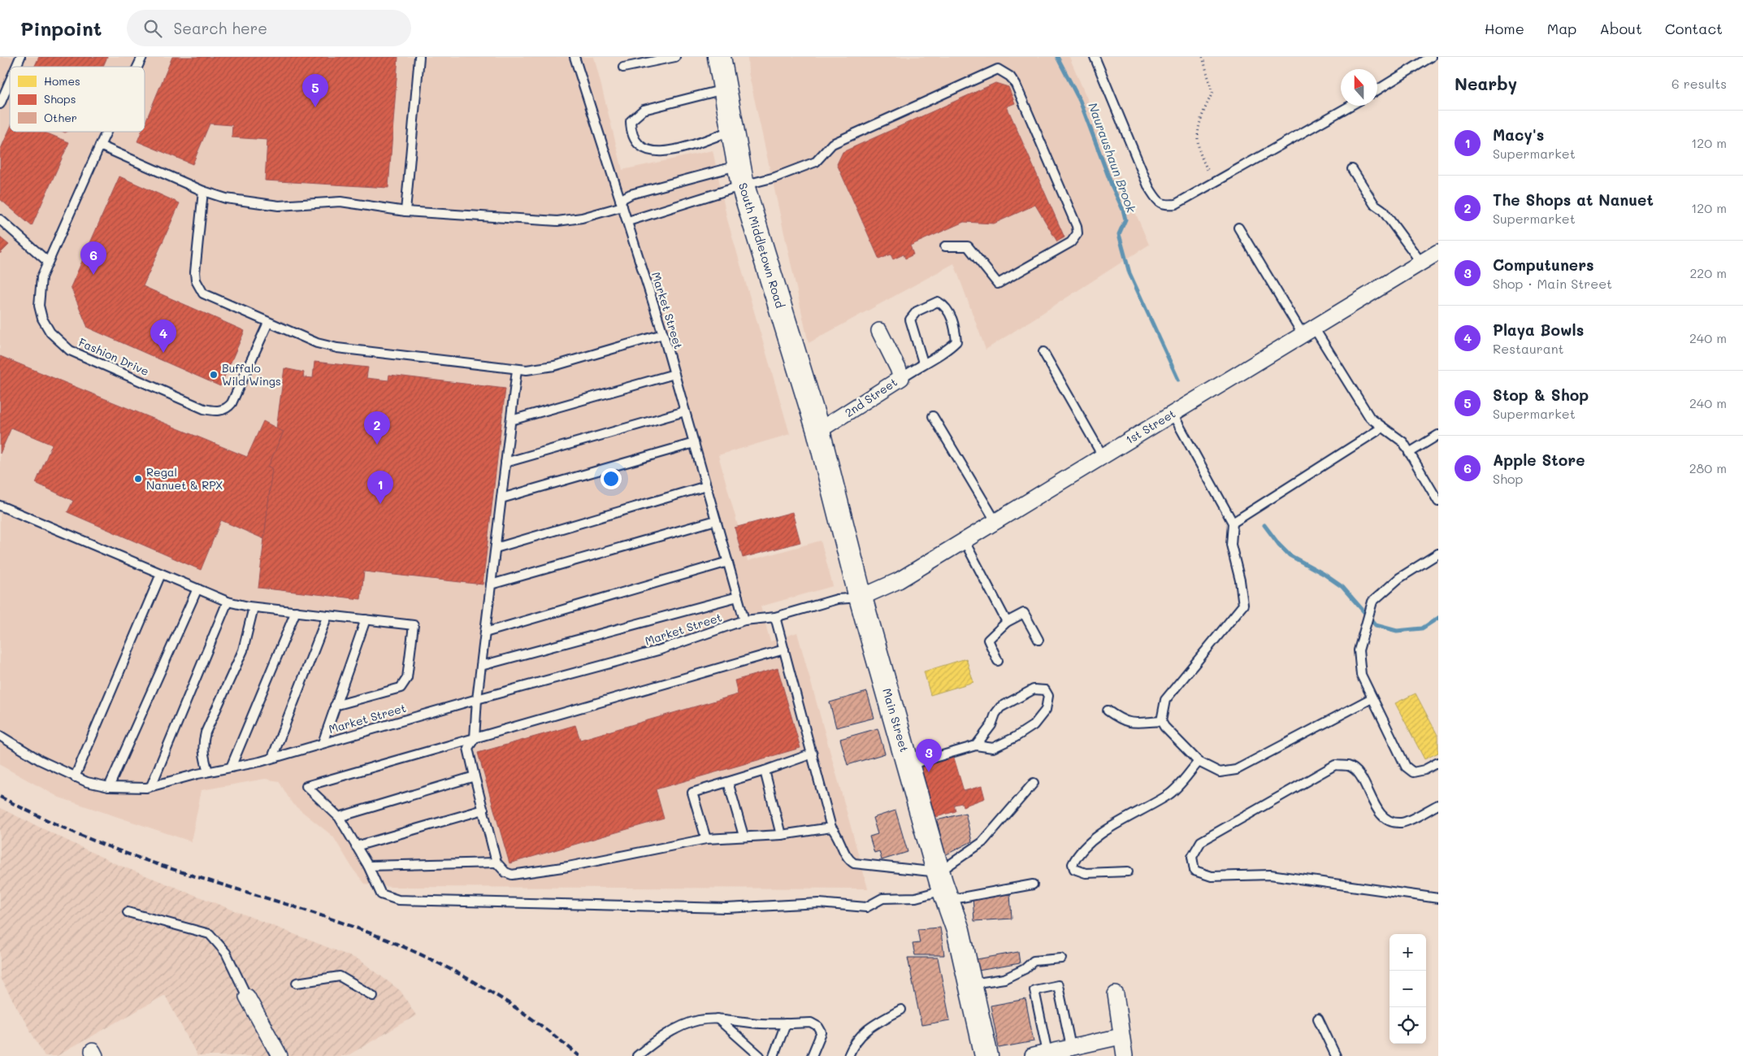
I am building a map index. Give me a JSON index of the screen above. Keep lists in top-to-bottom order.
{
  "streets": {
    "street": [
      "South Middletown Road",
      "2nd Street",
      "1st Street",
      "Main Street"
    ],
    "lane": ["Market Street", "Fashion Drive"]
  },
  "crossings": [
    ["South Middletown Road", "2nd Street"],
    ["South Middletown Road", "Main Street"],
    ["Market Street", "1st Street"],
    ["Market Street", "Main Street"],
    ["2nd Street", "Main Street"],
    ["1st Street", "Main Street"]
  ],
  "water": ["Nauraushaun Brook"],
  "places": ["Buffalo Wild Wings", "Regal Nanuet & RPX"],
  "legend": ["Homes", "Shops", "Other"],
  "north": "top",
  "page": {
    "header": "Pinpoint",
    "search": "Search here",
    "nav": [
      "Home",
      "Map",
      "About",
      "Contact"
    ],
    "heading": ["Nearby", "6 results"],
    "pins": [
      "5",
      "6",
      "4",
      "2",
      "1",
      "3"
    ],
    "list": [
      {
        "mark": "1",
        "name": "Macy's",
        "note": "Supermarket",
        "value": "120 m"
      },
      {
        "mark": "2",
        "name": "The Shops at Nanuet",
        "note": "Supermarket",
        "value": "120 m"
      },
      {
        "mark": "3",
        "name": "Computuners",
        "note": "Shop · Main Street",
        "value": "220 m"
      },
      {
        "mark": "4",
        "name": "Playa Bowls",
        "note": "Restaurant",
        "value": "240 m"
      },
      {
        "mark": "5",
        "name": "Stop & Shop",
        "note": "Supermarket",
        "value": "240 m"
      },
      {
        "mark": "6",
        "name": "Apple Store",
        "note": "Shop",
        "value": "280 m"
      }
    ],
    "map_buttons": ["+", "−"]
  }
}
